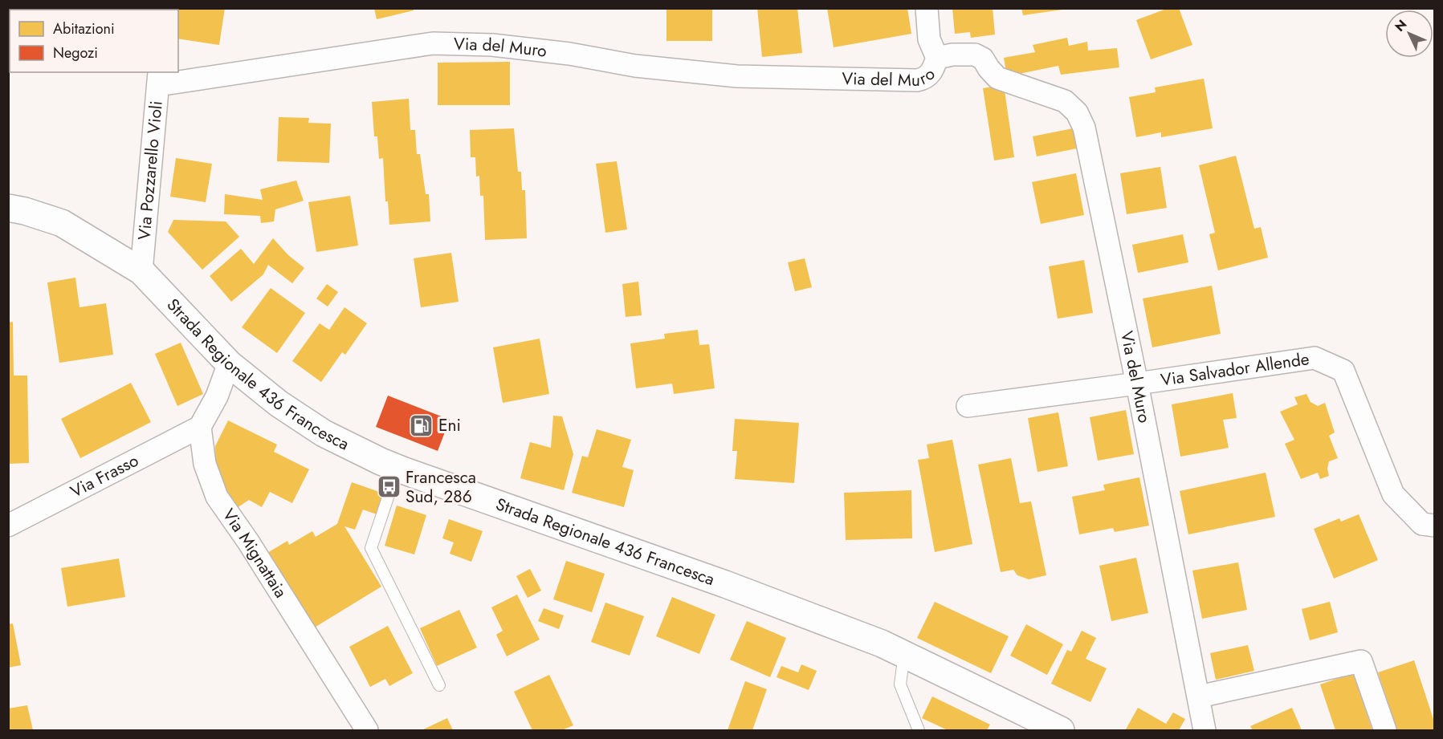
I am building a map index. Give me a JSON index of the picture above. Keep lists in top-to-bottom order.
{
  "streets": {
    "street": [
      "Via del Muro",
      "Via Pozzarello Violi",
      "Via Salvador Allende",
      "Strada Regionale 436 Francesca",
      "Via Frasso",
      "Via Mignattaia"
    ]
  },
  "crossings": [
    ["Via del Muro", "Via Pozzarello Violi"],
    ["Via del Muro", "Via Salvador Allende"],
    ["Via Pozzarello Violi", "Strada Regionale 436 Francesca"],
    ["Via Frasso", "Via Mignattaia"]
  ],
  "places": {
    "fuel station": ["Eni"],
    "bus stop": ["Francesca Sud, 286"]
  },
  "legend": ["Abitazioni", "Negozi"],
  "north": "top left"
}
